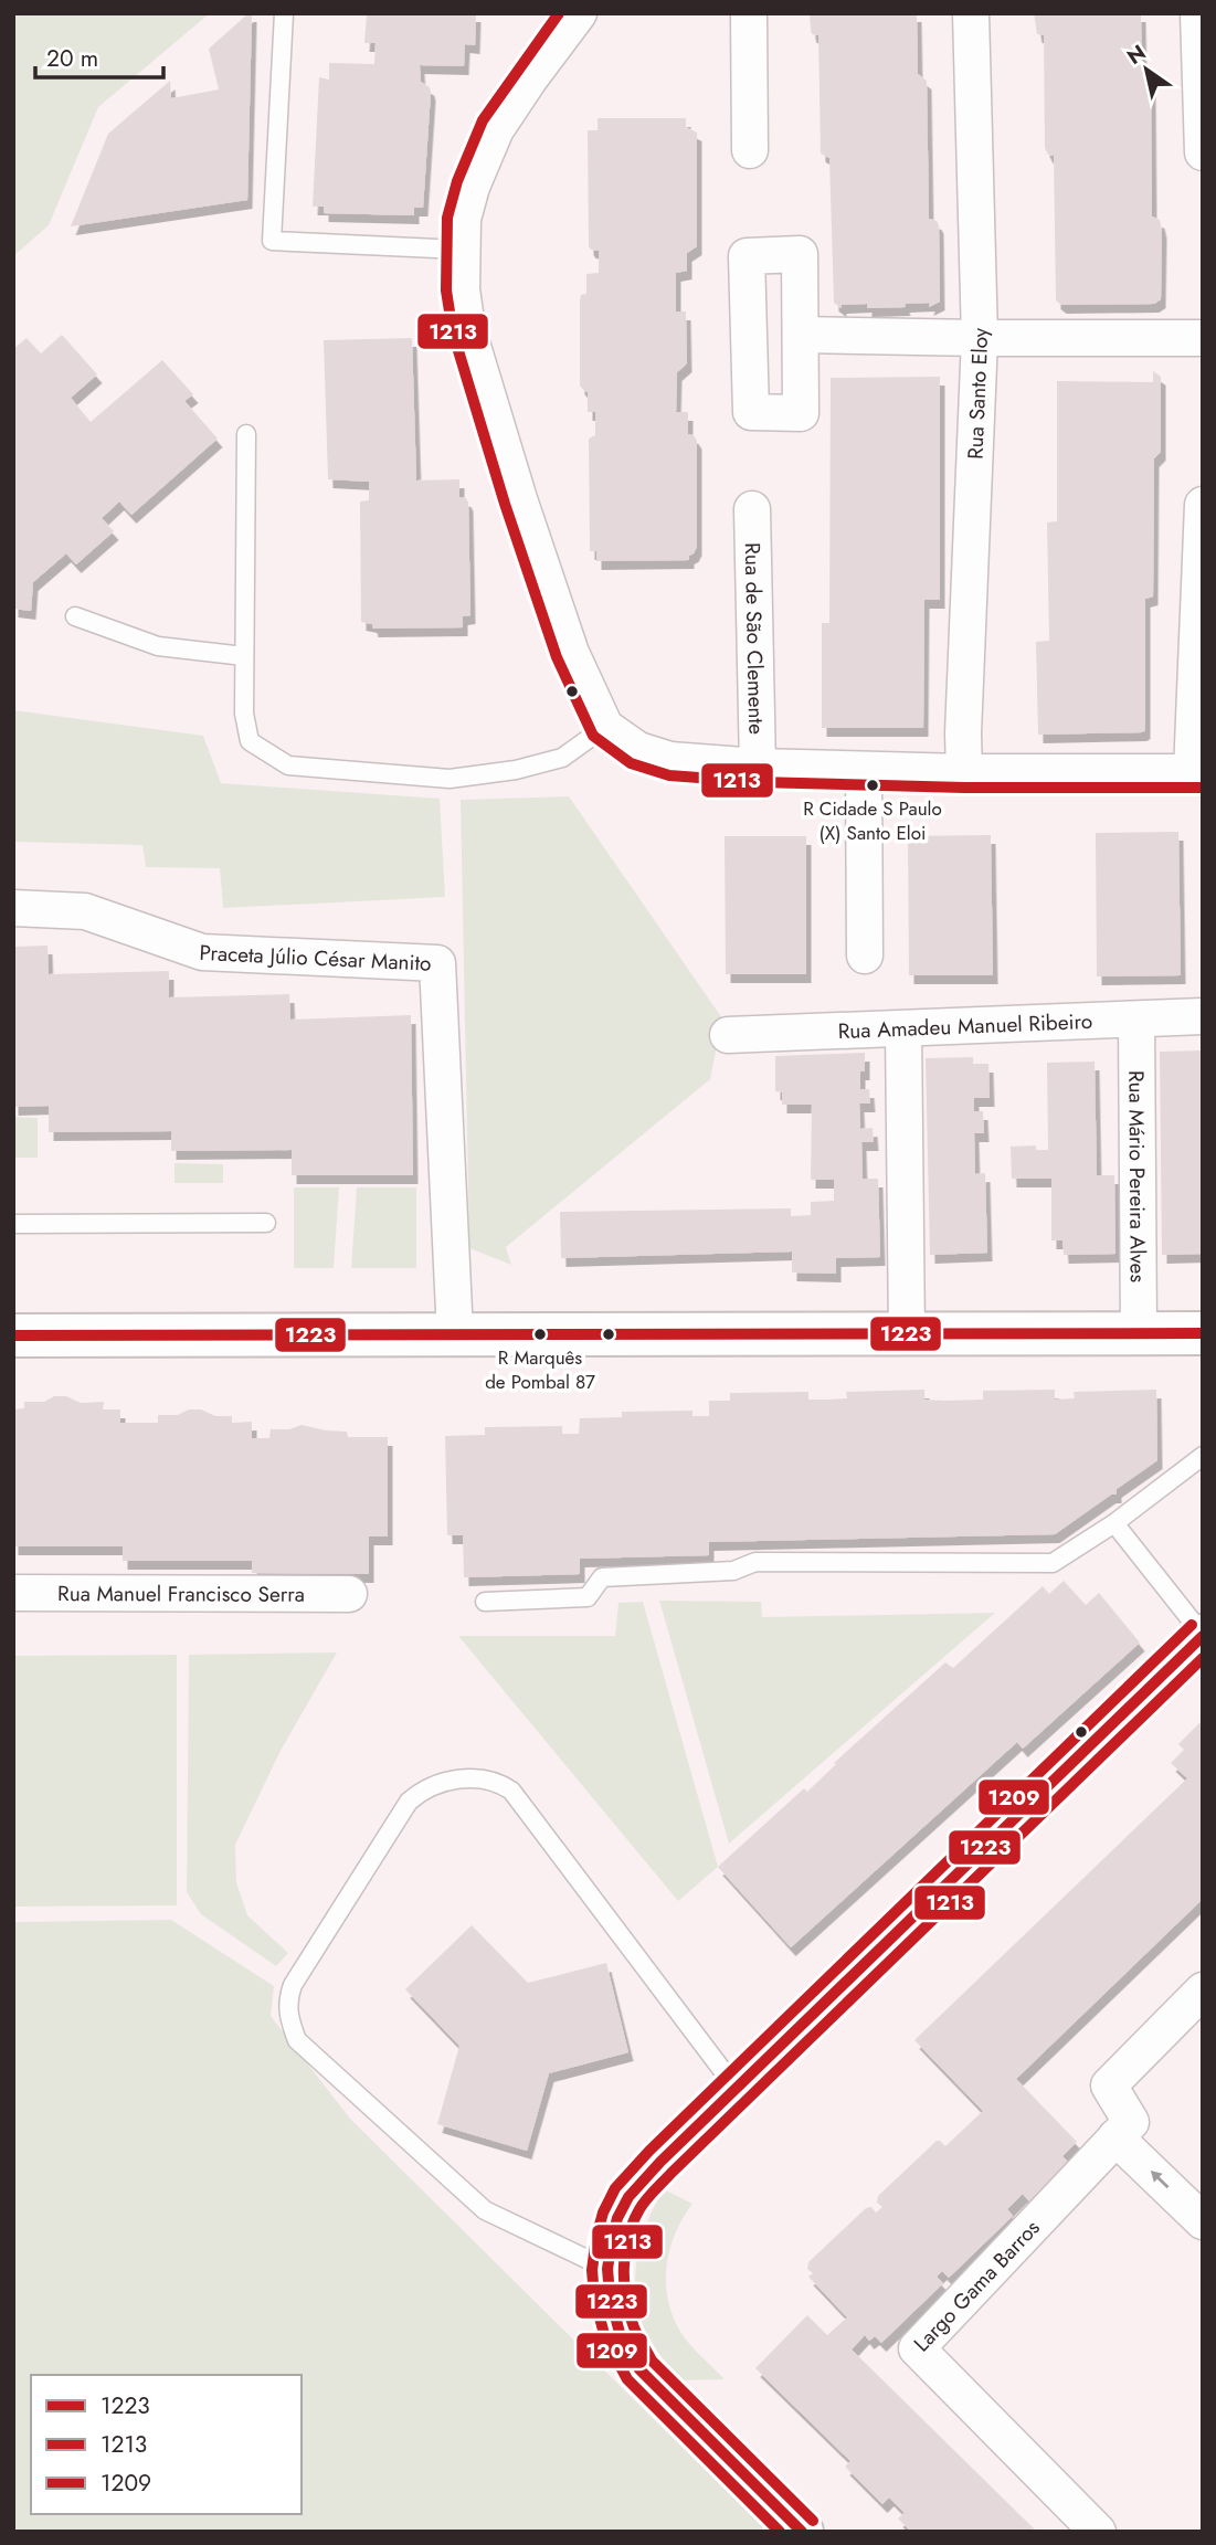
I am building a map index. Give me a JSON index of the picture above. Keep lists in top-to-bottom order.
{
  "streets": {
    "street": [
      "Rua Santo Eloy",
      "Rua de São Clemente",
      "Praceta Júlio César Manito",
      "Rua Amadeu Manuel Ribeiro",
      "Rua Mário Pereira Alves",
      "Rua Manuel Francisco Serra",
      "Largo Gama Barros"
    ]
  },
  "crossings": [
    ["Rua Amadeu Manuel Ribeiro", "Rua Mário Pereira Alves"]
  ],
  "places": ["R Cidade S Paulo (X) Santo Eloi", "R Marquês de Pombal 87"],
  "lines": ["transit line 1213", "transit line 1223", "transit line 1209"],
  "legend": ["1223", "1213", "1209"],
  "scale_bar": "20 m",
  "north": "top left"
}
